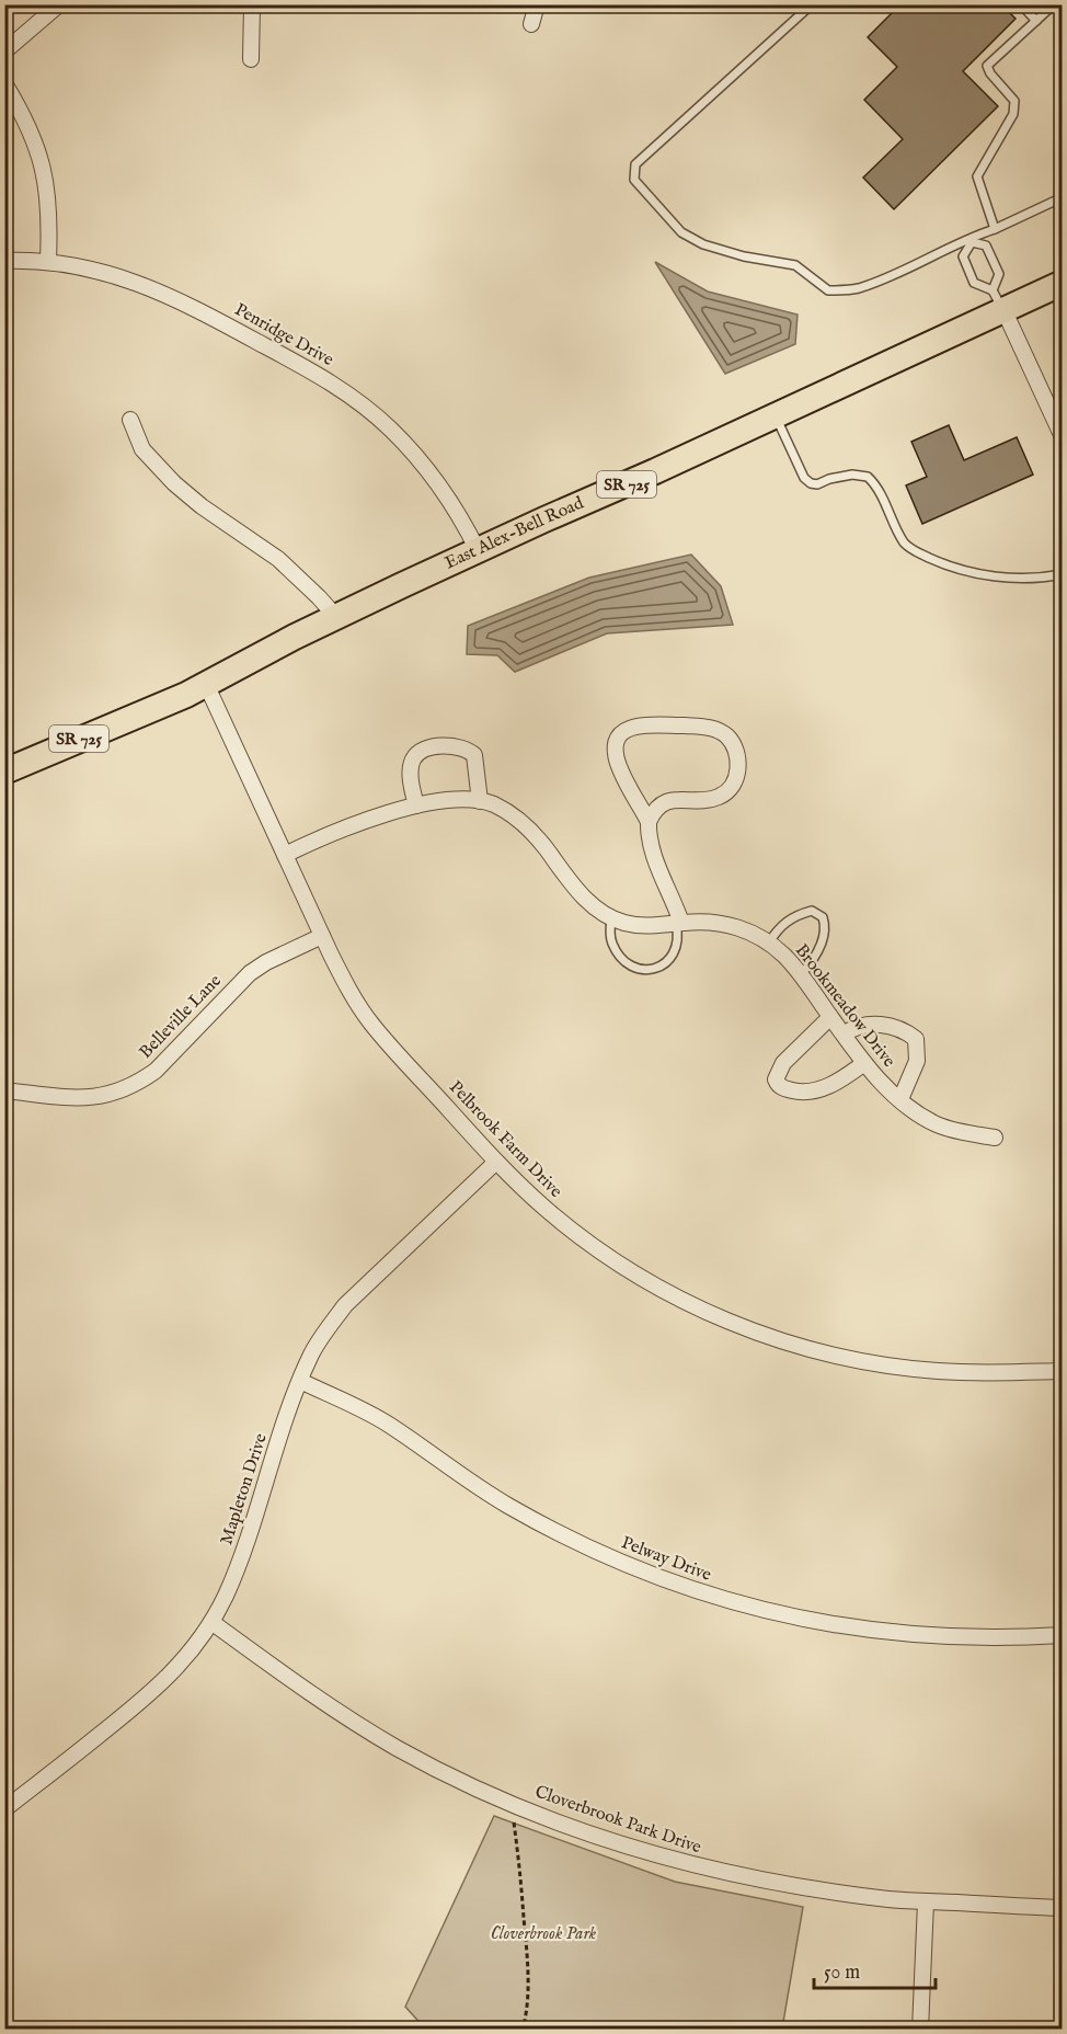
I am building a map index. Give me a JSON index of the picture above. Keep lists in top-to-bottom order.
{
  "streets": {
    "main road": ["SR 725", "East Alex-Bell Road"],
    "street": [
      "Penridge Drive",
      "Brookmeadow Drive",
      "Belleville Lane",
      "Pelbrook Farm Drive",
      "Mapleton Drive",
      "Pelway Drive",
      "Cloverbrook Park Drive"
    ]
  },
  "crossings": [
    ["Penridge Drive", "East Alex-Bell Road"],
    ["East Alex-Bell Road", "Pelbrook Farm Drive"],
    ["Brookmeadow Drive", "Pelbrook Farm Drive"],
    ["Belleville Lane", "Pelbrook Farm Drive"],
    ["Pelbrook Farm Drive", "Mapleton Drive"],
    ["Mapleton Drive", "Pelway Drive"],
    ["Mapleton Drive", "Cloverbrook Park Drive"]
  ],
  "parks": ["Cloverbrook Park"],
  "scale_bar": "50 m"
}
